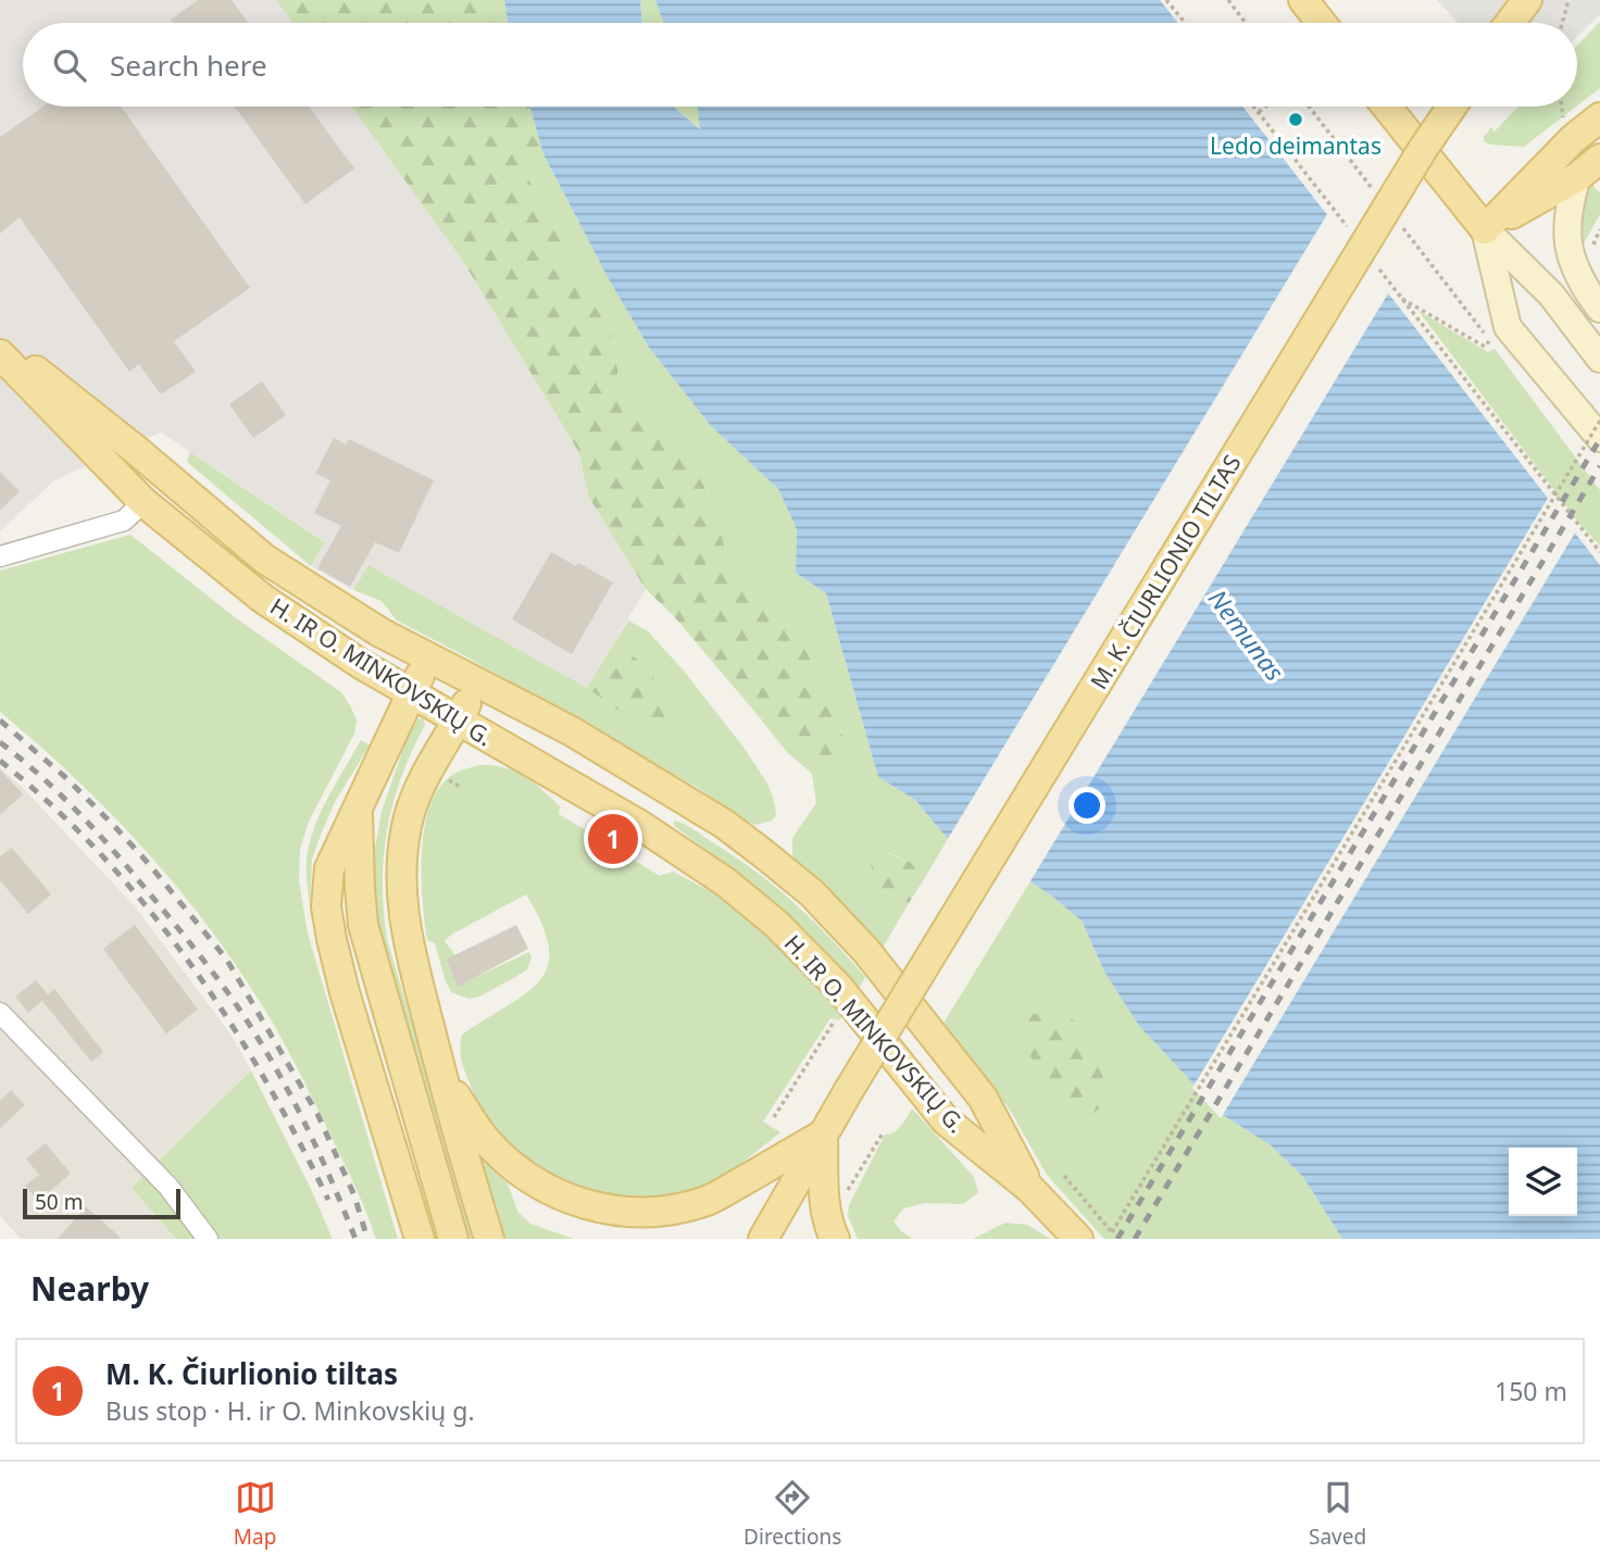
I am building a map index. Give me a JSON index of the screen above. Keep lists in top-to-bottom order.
{
  "streets": {
    "main road": ["M. K. ČIURLIONIO TILTAS", "H. IR O. MINKOVSKIŲ G."]
  },
  "water": ["Nemunas"],
  "places": ["Ledo deimantas"],
  "scale_bar": "50 m",
  "page": {
    "search": "Search here",
    "pins": "1",
    "scale": "50 m",
    "heading": "Nearby",
    "list": [
      {
        "mark": "1",
        "name": "M. K. Čiurlionio tiltas",
        "note": "Bus stop · H. ir O. Minkovskių g.",
        "value": "150 m"
      }
    ],
    "nav": ["Map", "Directions", "Saved"]
  }
}
